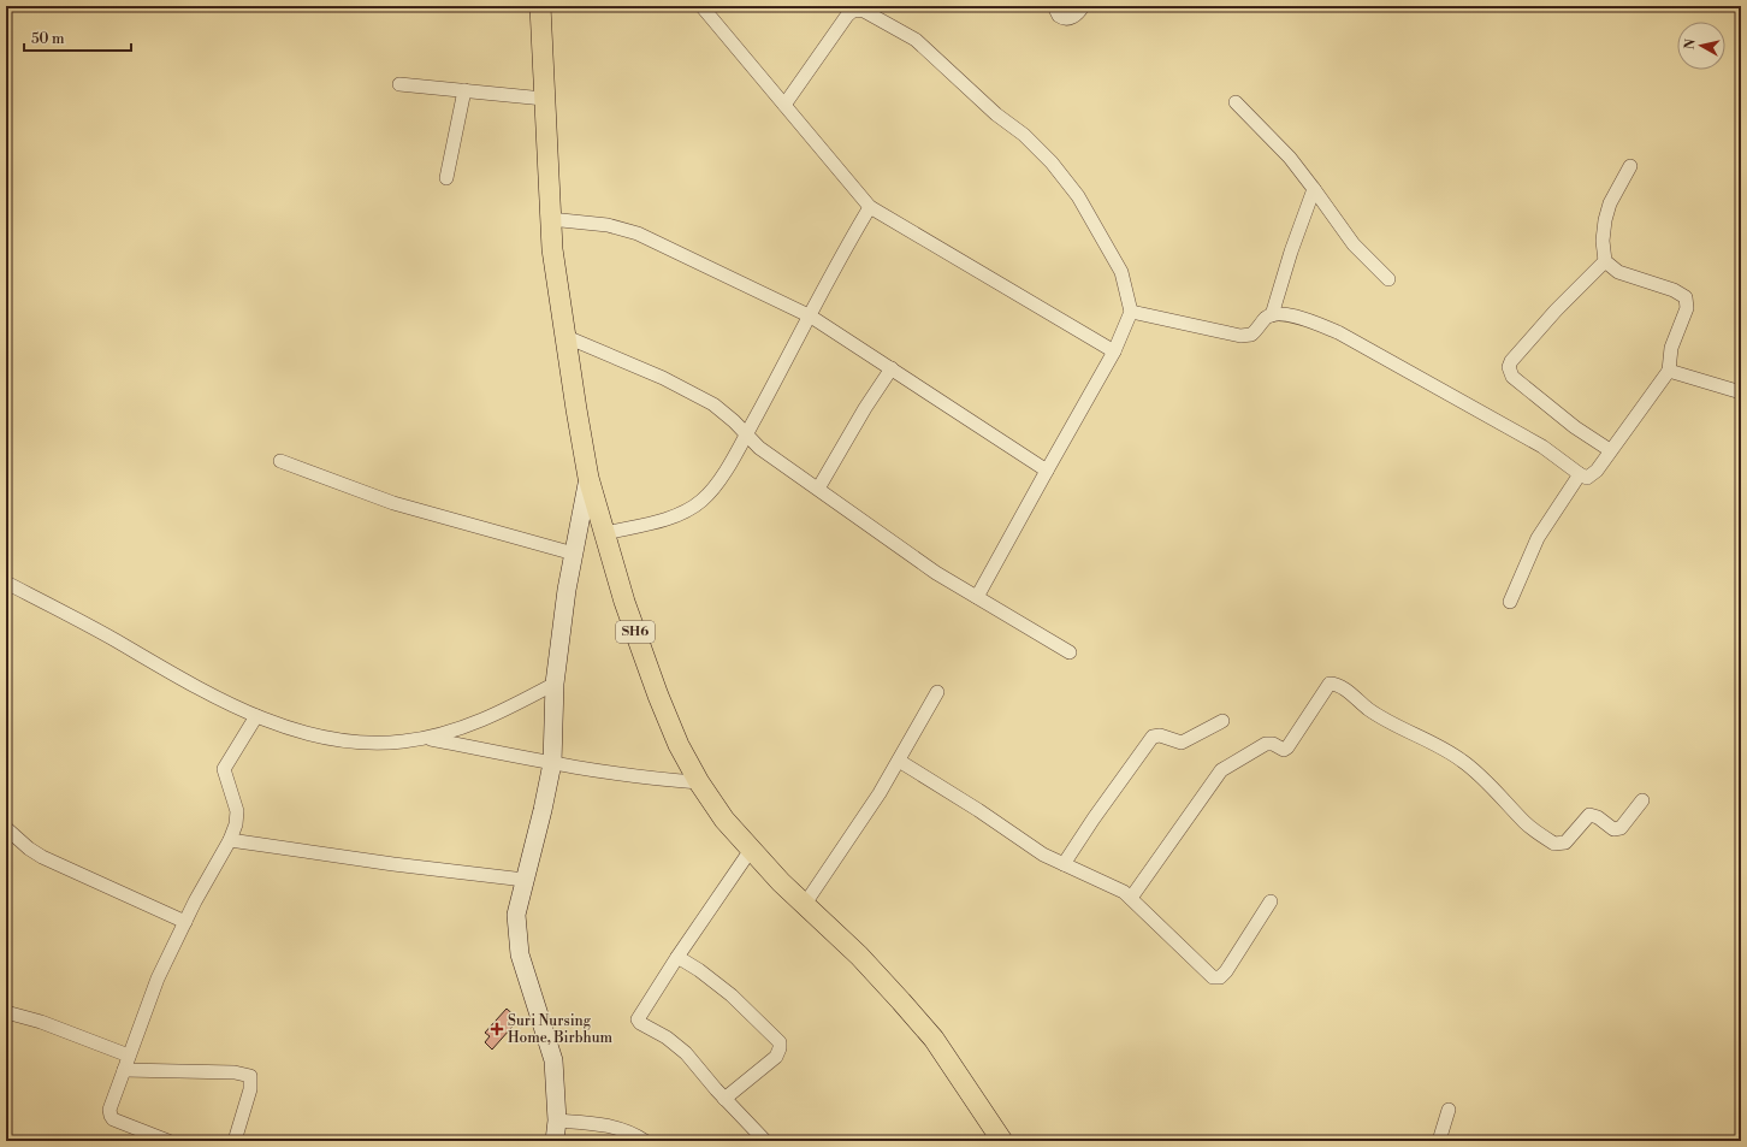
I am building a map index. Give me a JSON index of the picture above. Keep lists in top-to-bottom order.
{
  "streets": {
    "main road": ["SH6"]
  },
  "places": {
    "health": ["Suri Nursing Home, Birbhum"]
  },
  "scale_bar": "50 m",
  "north": "left"
}
